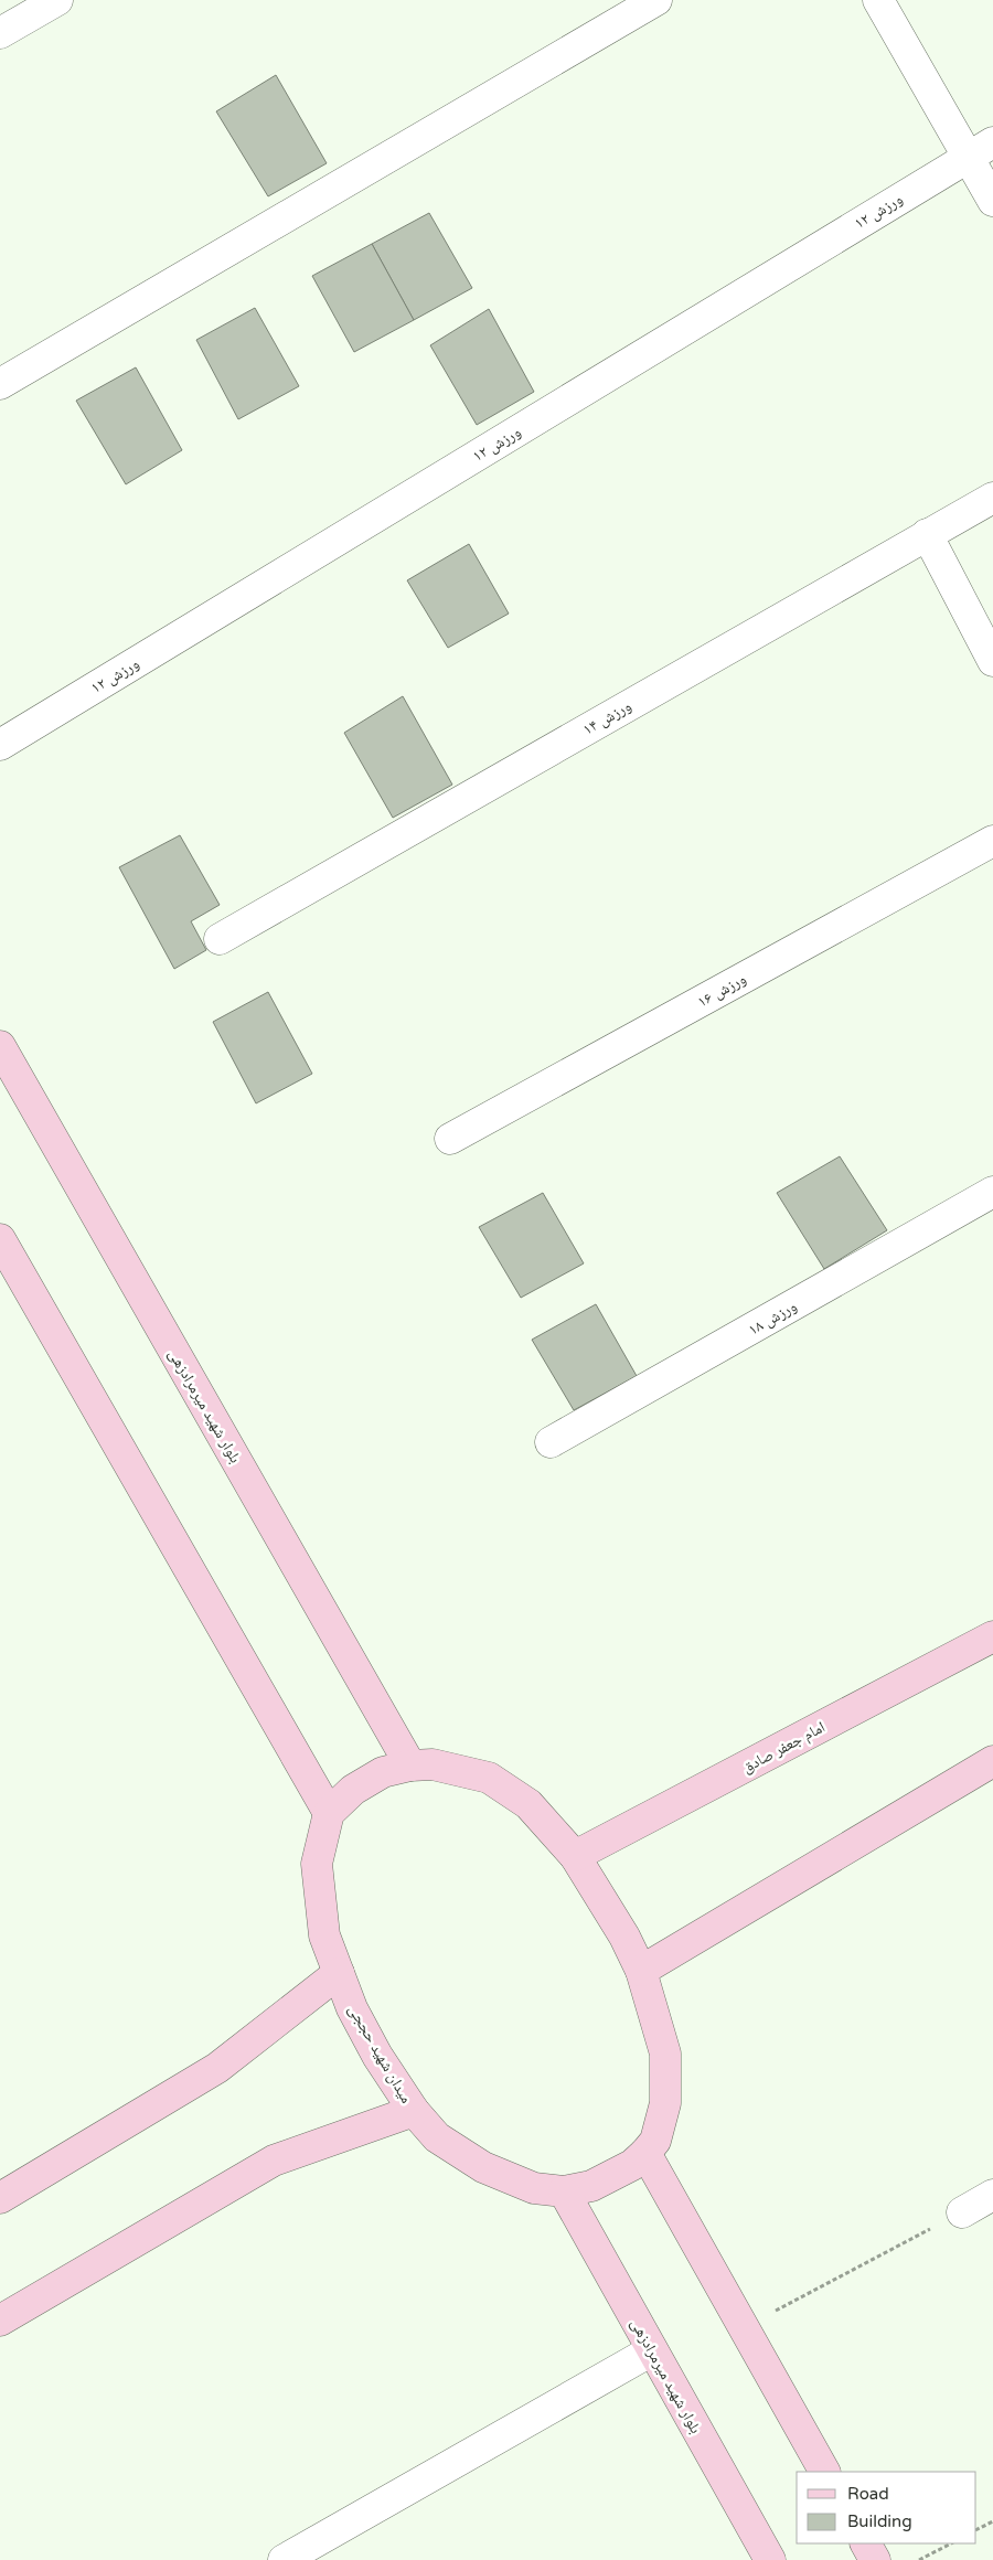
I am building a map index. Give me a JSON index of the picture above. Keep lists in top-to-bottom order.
{
  "streets": {
    "main road": ["بلوار شهید میرمرادزهی", "امام جعفر صادق", "میدان شهید حججی"],
    "street": [
      "ورزش ۱۲",
      "ورزش ۱۴",
      "ورزش ۱۶",
      "ورزش ۱۸"
    ]
  },
  "crossings": [
    ["بلوار شهید میرمرادزهی", "میدان شهید حججی"],
    ["امام جعفر صادق", "میدان شهید حججی"]
  ],
  "legend": ["Road", "Building"]
}
